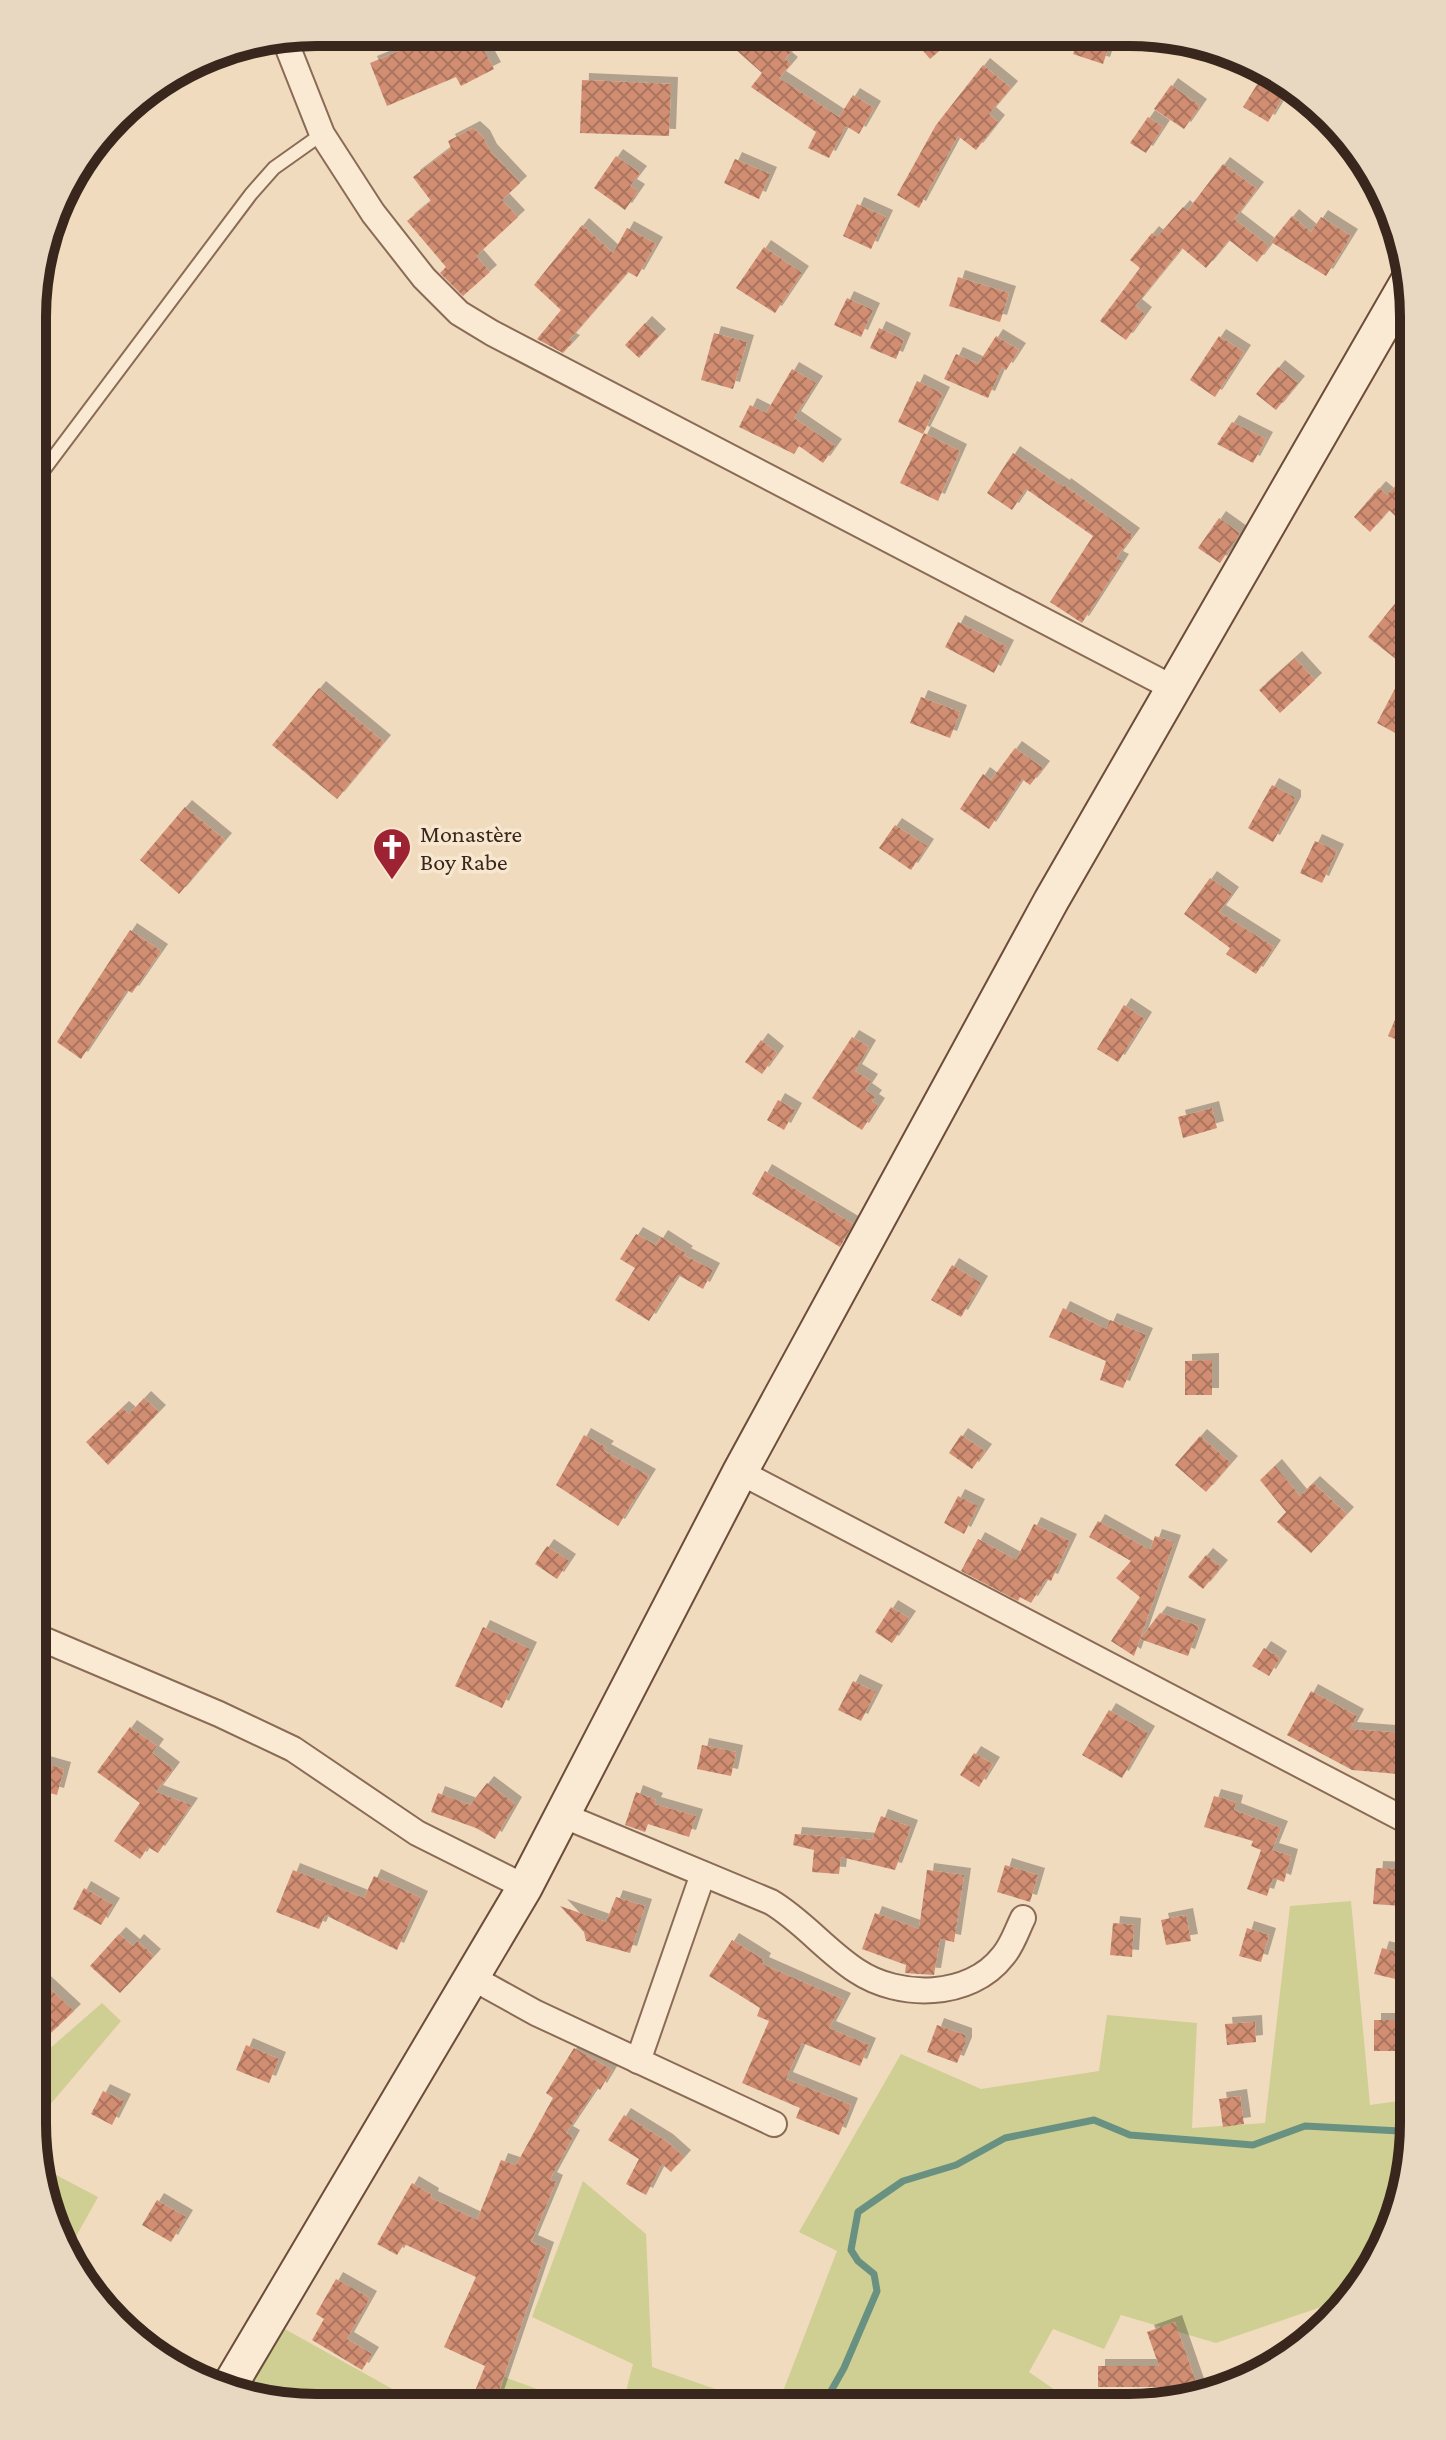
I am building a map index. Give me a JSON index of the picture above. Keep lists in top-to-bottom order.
{
  "places": {
    "church": ["Monastère Boy Rabe"]
  }
}
